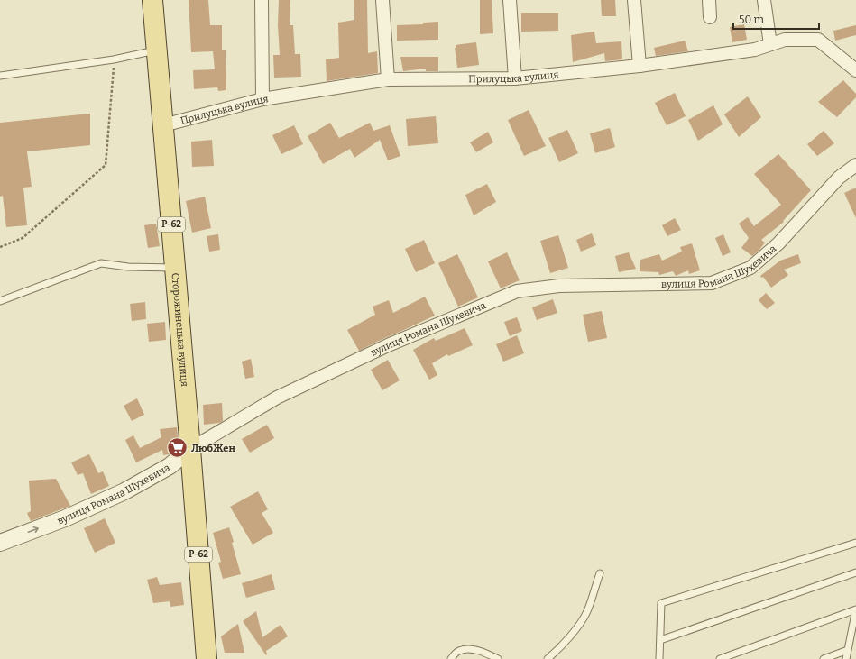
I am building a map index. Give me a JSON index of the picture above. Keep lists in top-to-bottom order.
{
  "streets": {
    "main road": ["Р-62", "Сторожинецька вулиця"],
    "street": ["Прилуцька вулиця", "вулиця Романа Шухевича"]
  },
  "crossings": [
    ["Прилуцька вулиця", "Сторожинецька вулиця"],
    ["вулиця Романа Шухевича", "Сторожинецька вулиця"]
  ],
  "places": {
    "supermarket": ["ЛюбЖен"]
  },
  "scale_bar": "50 m"
}
